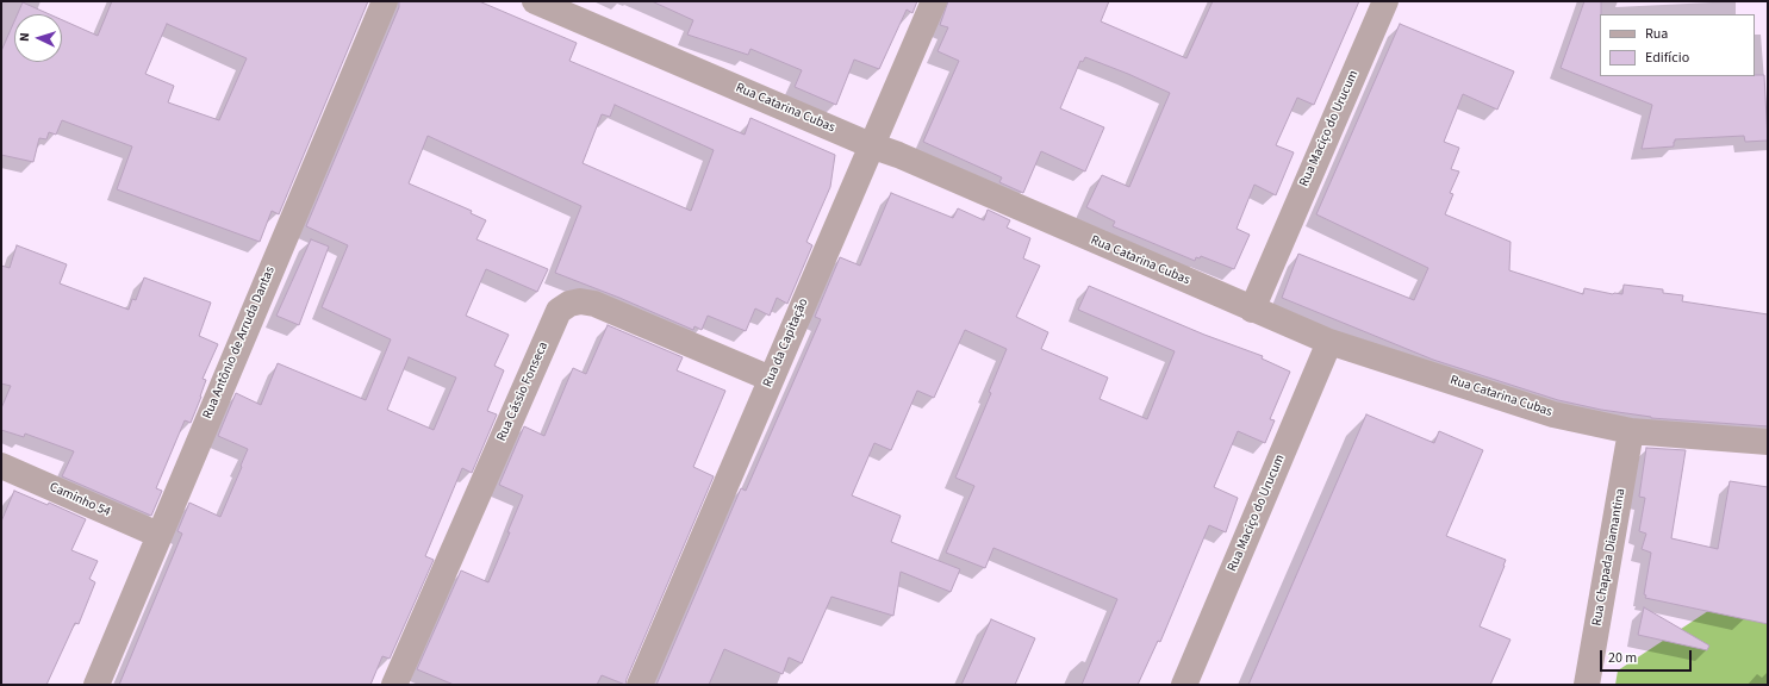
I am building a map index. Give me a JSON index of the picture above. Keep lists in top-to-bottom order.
{
  "streets": {
    "street": [
      "Rua Catarina Cubas",
      "Rua Maciço do Urucum",
      "Rua Antônio de Arruda Dantas",
      "Rua da Capitação",
      "Rua Cássio Fonseca",
      "Caminho 54",
      "Rua Chapada Diamantina"
    ]
  },
  "crossings": [
    ["Rua Catarina Cubas", "Rua Maciço do Urucum"],
    ["Rua Catarina Cubas", "Rua da Capitação"],
    ["Rua Catarina Cubas", "Rua Chapada Diamantina"],
    ["Rua Antônio de Arruda Dantas", "Caminho 54"],
    ["Rua da Capitação", "Rua Cássio Fonseca"]
  ],
  "legend": ["Rua", "Edifício"],
  "scale_bar": "20 m",
  "north": "left"
}
